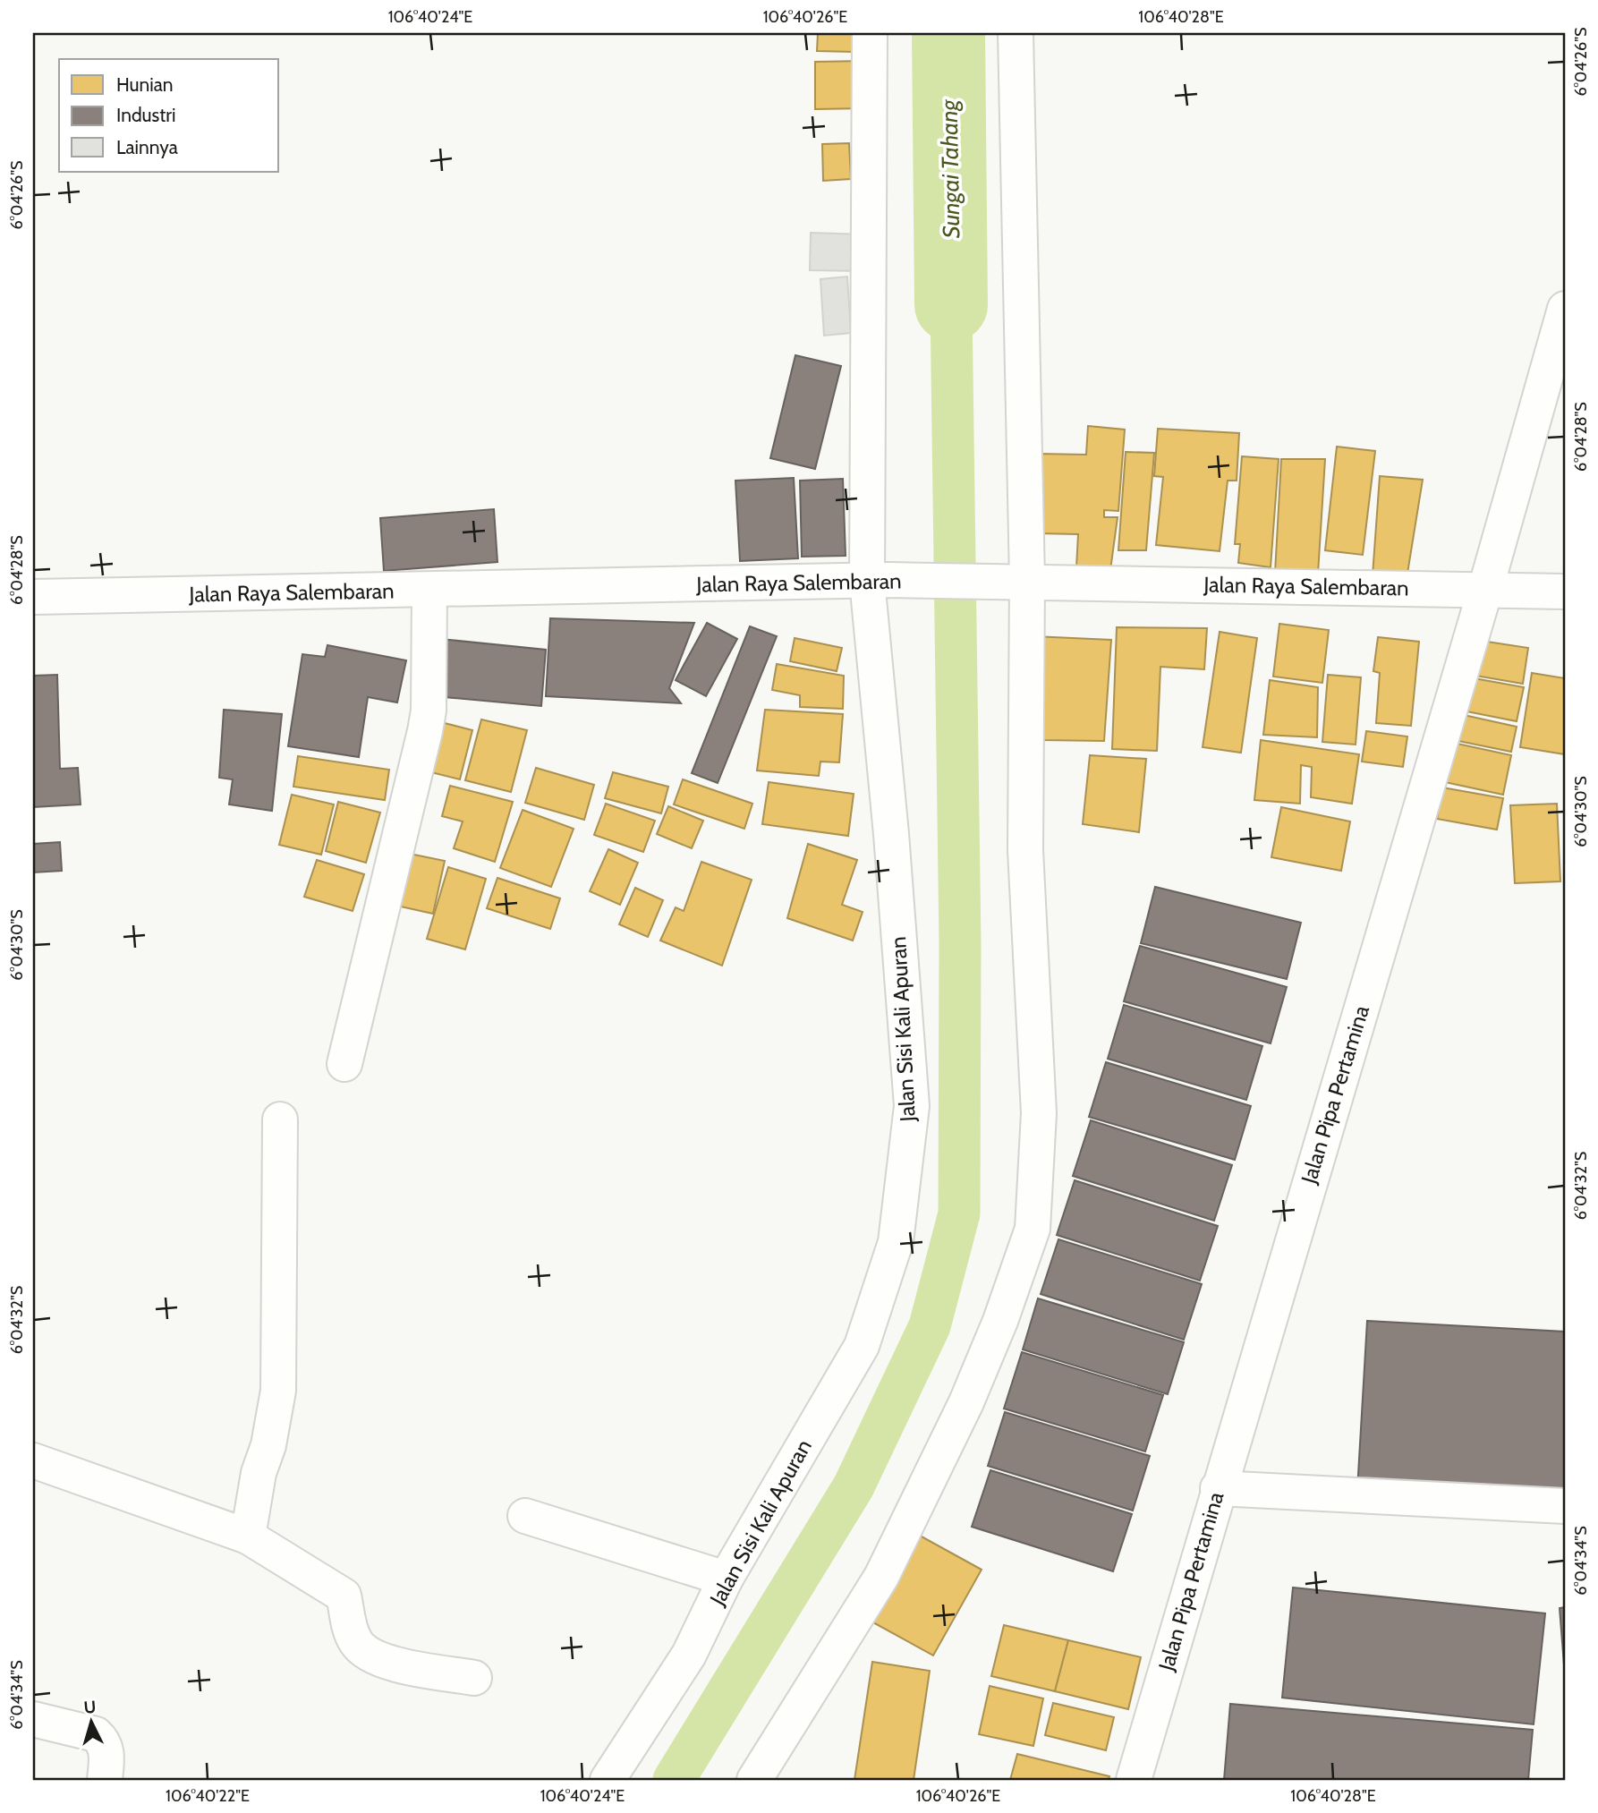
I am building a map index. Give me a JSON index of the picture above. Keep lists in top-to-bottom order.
{
  "streets": {
    "street": ["Jalan Raya Salembaran", "Jalan Sisi Kali Apuran", "Jalan Pipa Pertamina"]
  },
  "crossings": [
    ["Jalan Raya Salembaran", "Jalan Sisi Kali Apuran"],
    ["Jalan Raya Salembaran", "Jalan Pipa Pertamina"]
  ],
  "water": ["Sungai Tahang"],
  "legend": ["Hunian", "Industri", "Lainnya"],
  "north": "top",
  "coordinates": [
    "106°40'24\"E",
    "106°40'26\"E",
    "106°40'28\"E",
    "6°04'26\"S",
    "6°04'28\"S",
    "6°04'30\"S",
    "6°04'32\"S",
    "6°04'34\"S",
    "106°40'22\"E"
  ]
}
